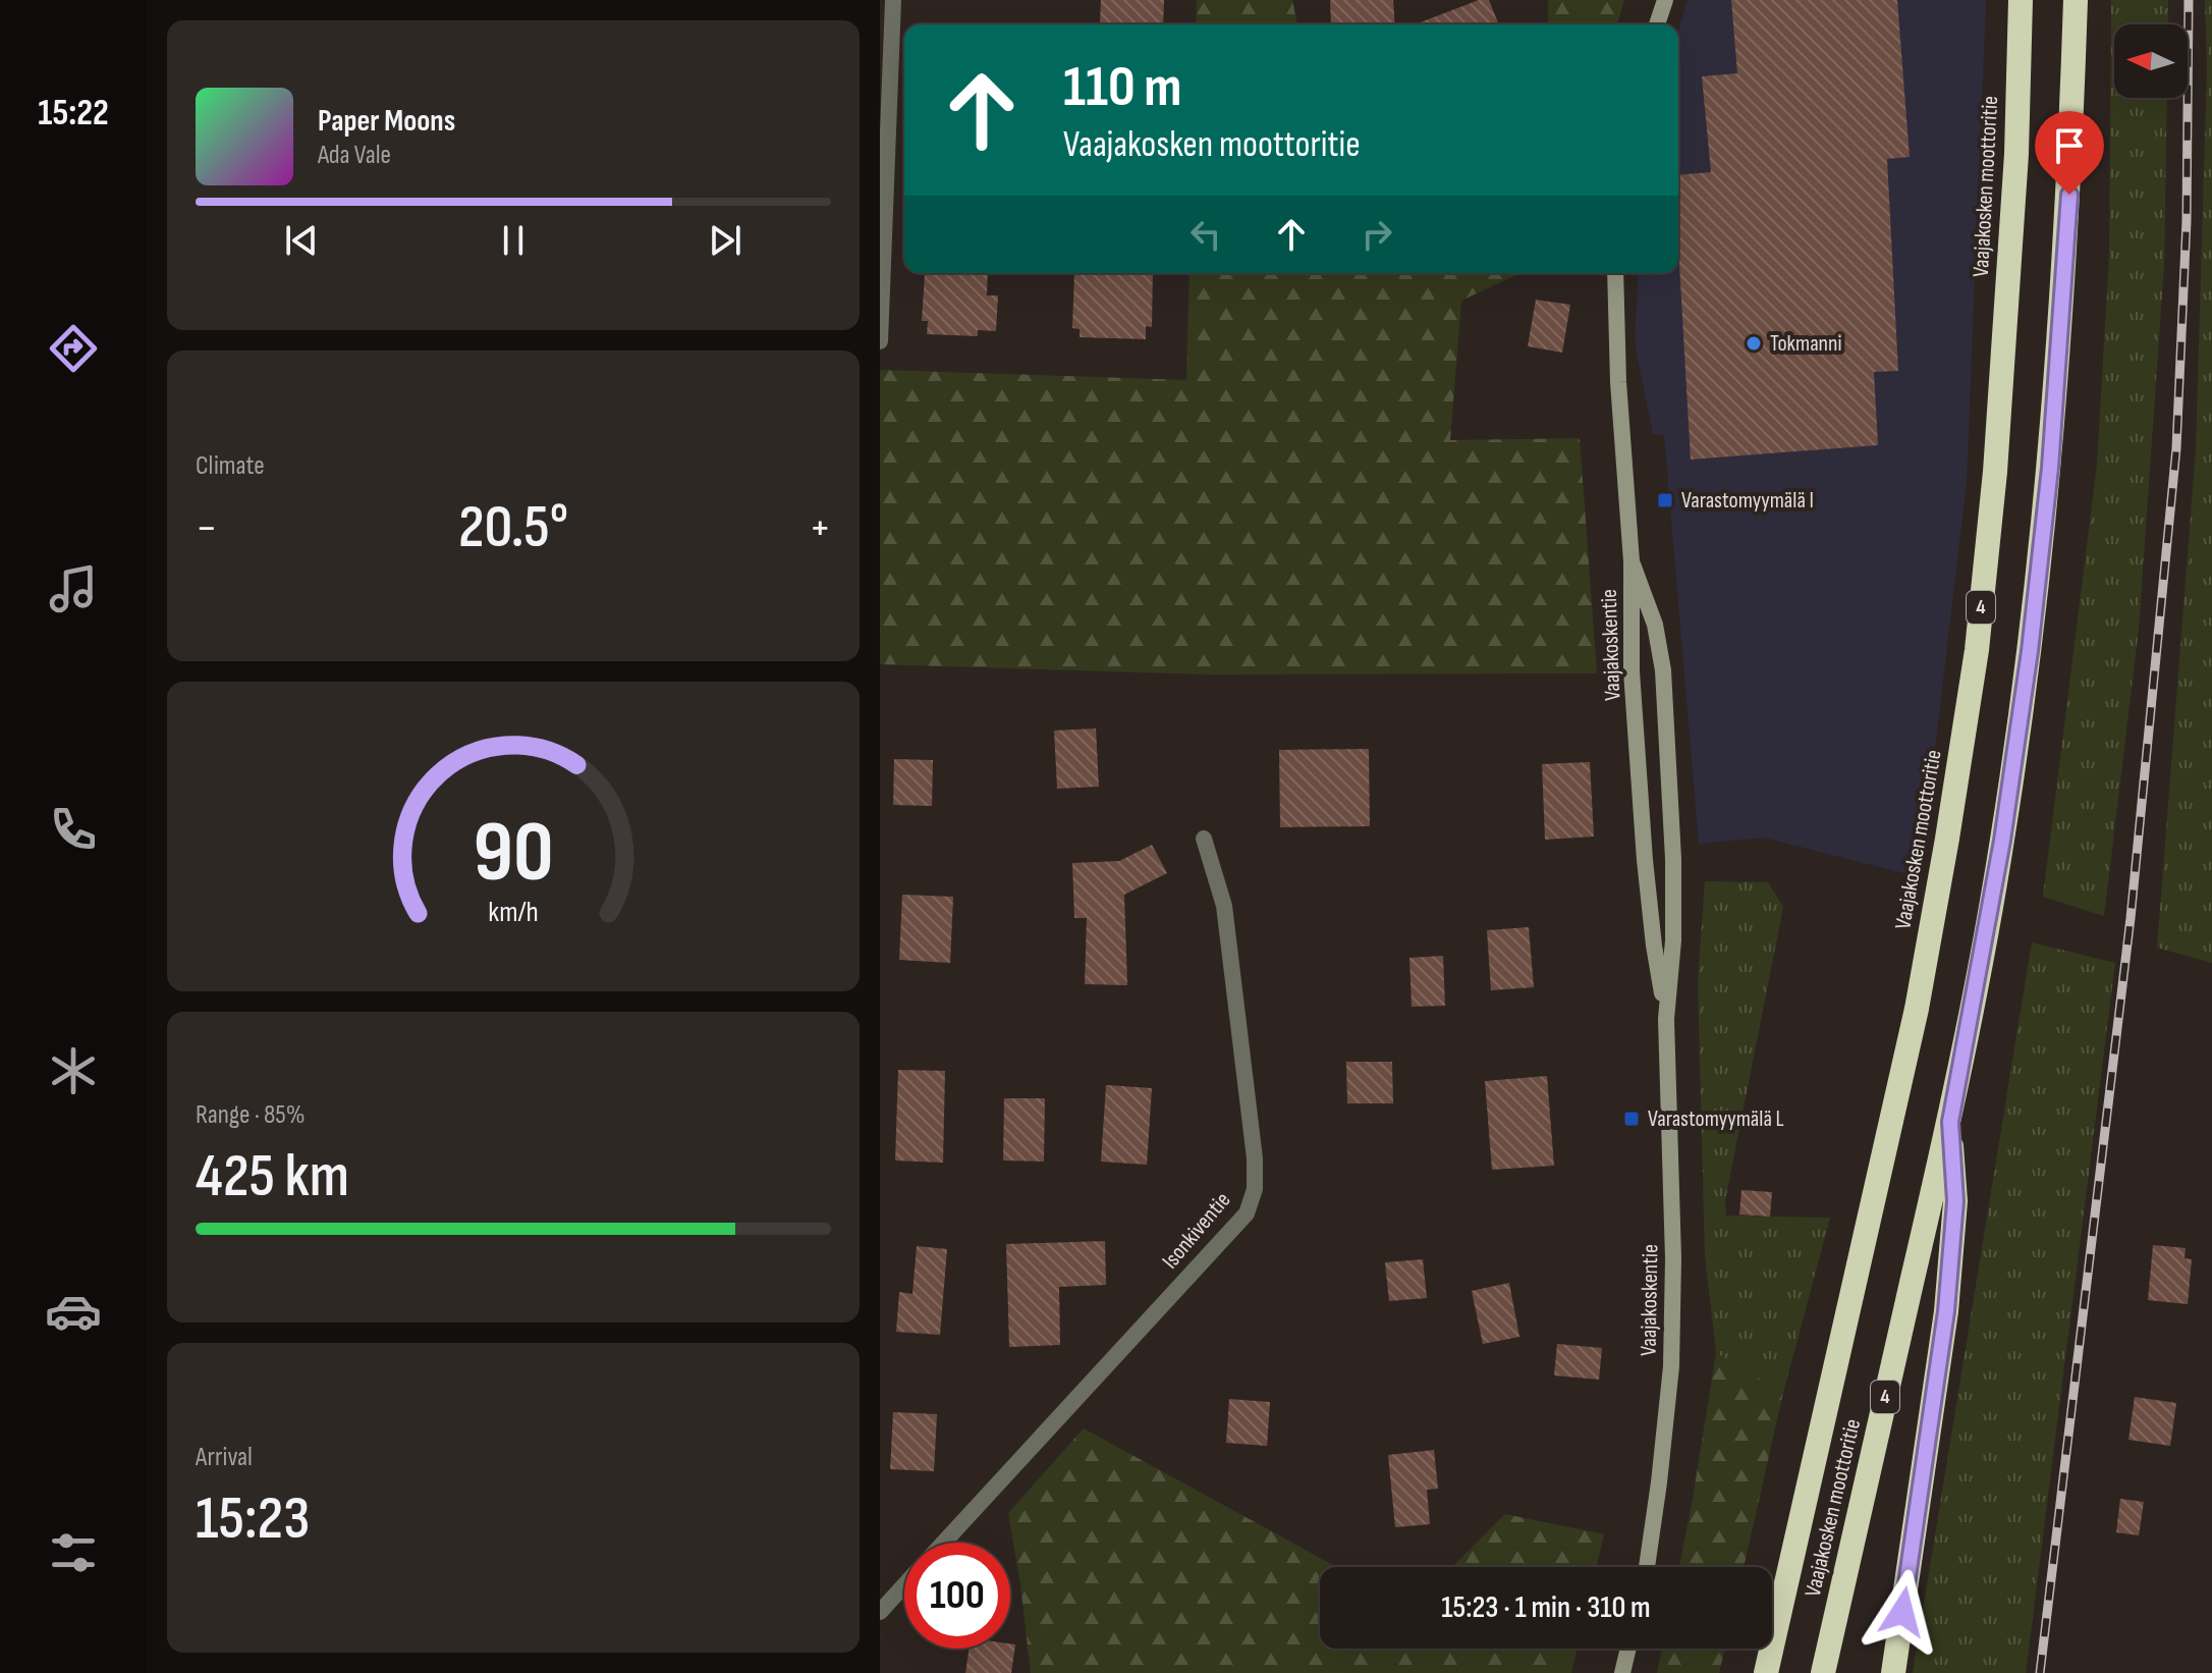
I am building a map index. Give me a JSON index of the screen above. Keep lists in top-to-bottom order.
{
  "streets": {
    "highway": ["Vaajakosken moottoritie", "4"],
    "main road": ["Vaajakoskentie"],
    "street": ["Isonkiventie"]
  },
  "places": {
    "other": ["Tokmanni"],
    "transit": ["Varastomyymälä I", "Varastomyymälä L"]
  },
  "north": "left",
  "page": {
    "tabs": "15:22",
    "turn": ["110 m", "Vaajakosken moottoritie"],
    "song": ["Paper Moons", "Ada Vale"],
    "tile": [
      "Climate",
      ["Range · 85%", "425 km"],
      ["Arrival", "15:23"]
    ],
    "heat": ["−", "20.5°", "+"],
    "limit": "100",
    "trip": "15:23 · 1 min · 310 m",
    "gauge": ["90", "km/h"]
  }
}
